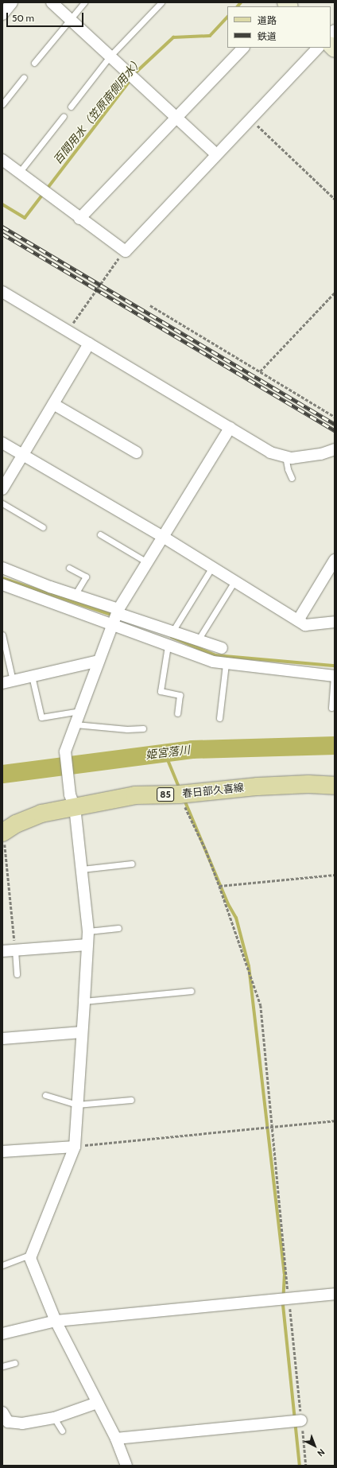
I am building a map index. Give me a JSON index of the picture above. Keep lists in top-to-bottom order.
{
  "streets": {
    "main road": ["春日部久喜線", "85"]
  },
  "water": ["百間用水（笠原南側用水）", "姫宮落川"],
  "legend": ["道路", "鉄道"],
  "scale_bar": "50 m",
  "north": "bottom right"
}
